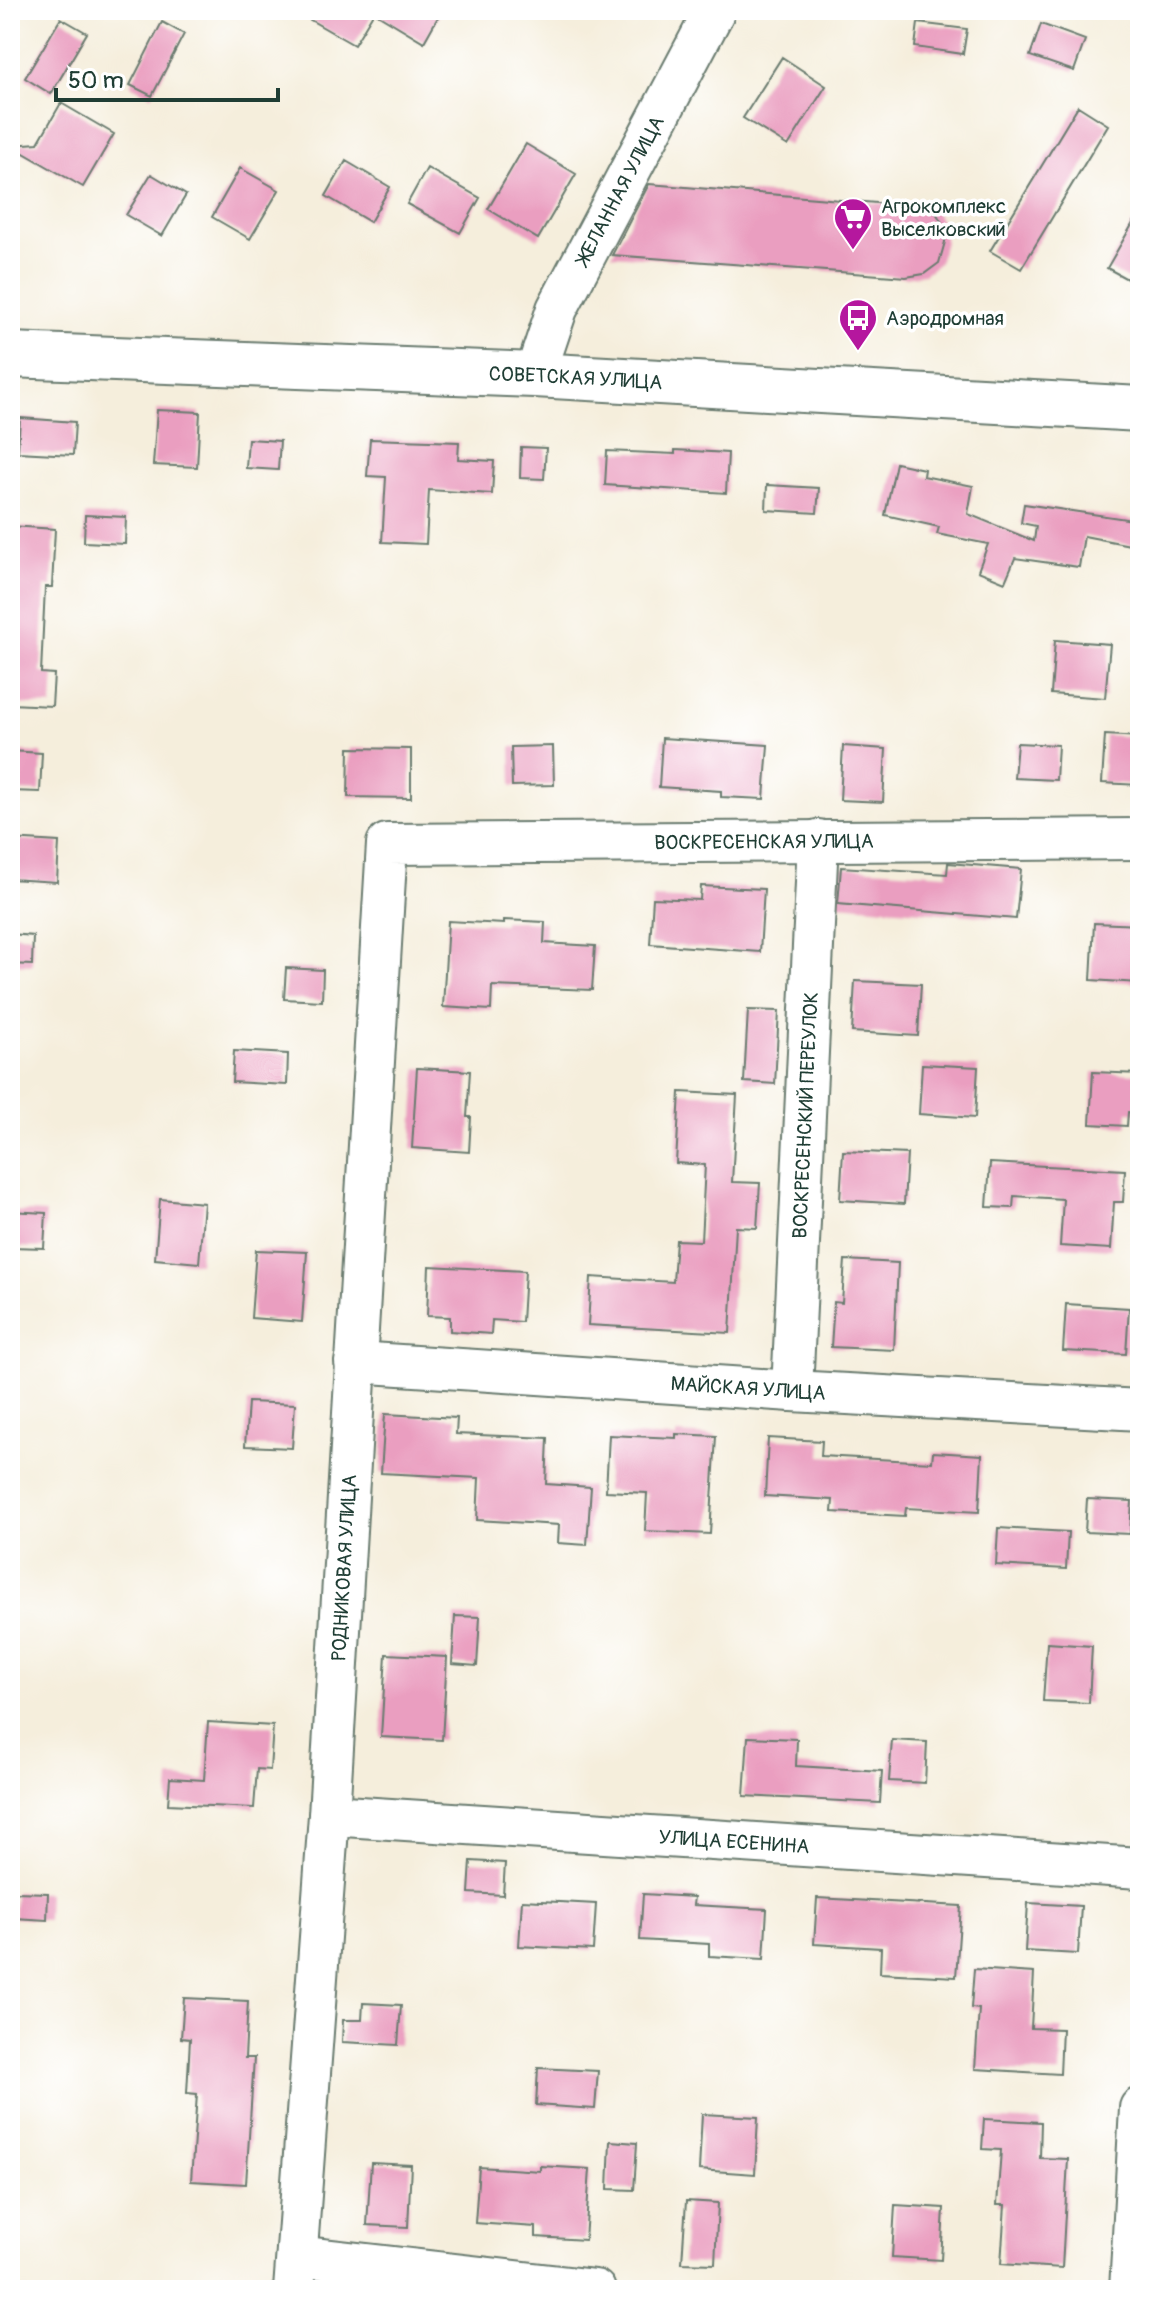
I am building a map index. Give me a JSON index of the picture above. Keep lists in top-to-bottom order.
{
  "streets": {
    "main road": ["СОВЕТСКАЯ УЛИЦА"],
    "street": [
      "ЖЕЛАННАЯ УЛИЦА",
      "ВОСКРЕСЕНСКАЯ УЛИЦА",
      "ВОСКРЕСЕНСКИЙ ПЕРЕУЛОК",
      "МАЙСКАЯ УЛИЦА",
      "РОДНИКОВАЯ УЛИЦА",
      "УЛИЦА ЕСЕНИНА"
    ]
  },
  "crossings": [
    ["ЖЕЛАННАЯ УЛИЦА", "СОВЕТСКАЯ УЛИЦА"],
    ["ВОСКРЕСЕНСКАЯ УЛИЦА", "ВОСКРЕСЕНСКИЙ ПЕРЕУЛОК"],
    ["ВОСКРЕСЕНСКАЯ УЛИЦА", "РОДНИКОВАЯ УЛИЦА"],
    ["ВОСКРЕСЕНСКИЙ ПЕРЕУЛОК", "МАЙСКАЯ УЛИЦА"],
    ["МАЙСКАЯ УЛИЦА", "РОДНИКОВАЯ УЛИЦА"],
    ["РОДНИКОВАЯ УЛИЦА", "УЛИЦА ЕСЕНИНА"]
  ],
  "places": {
    "supermarket": ["Агрокомплекс Выселковский"],
    "bus stop": ["Аэродромная"]
  },
  "scale_bar": "50 m"
}
